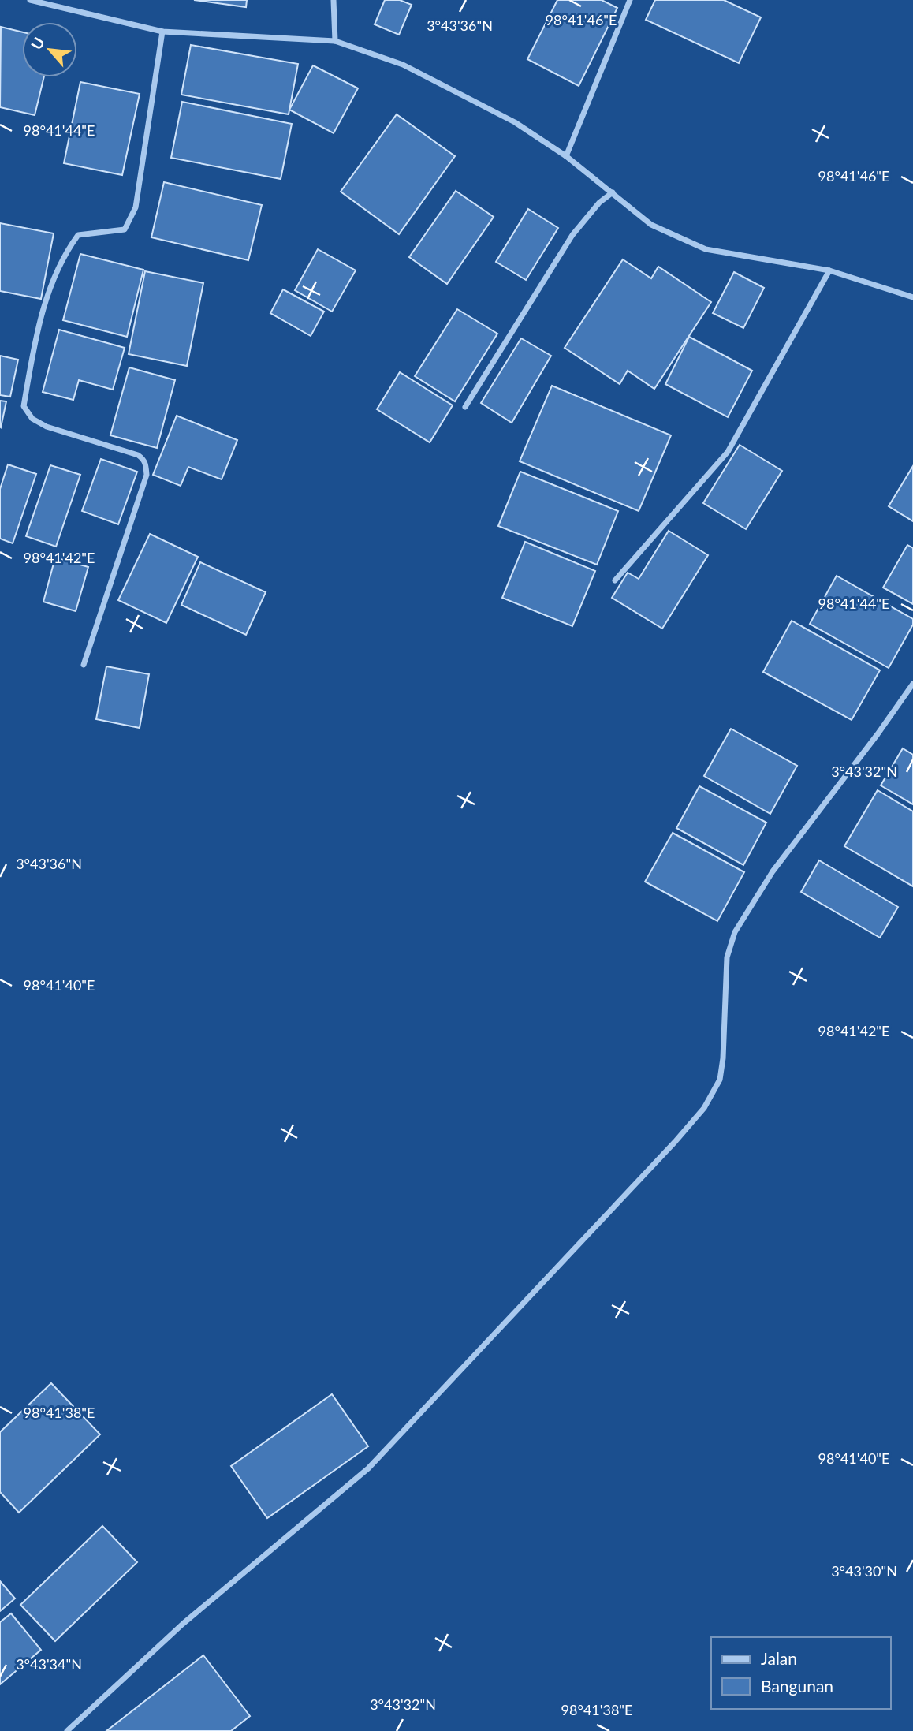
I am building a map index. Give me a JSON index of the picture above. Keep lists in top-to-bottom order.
{
  "legend": ["Jalan", "Bangunan"],
  "north": "top left",
  "coordinates": [
    "98°41'46\"E",
    "3°43'36\"N",
    "98°41'44\"E",
    "98°41'42\"E",
    "3°43'32\"N",
    "98°41'40\"E",
    "98°41'38\"E",
    "3°43'30\"N",
    "3°43'34\"N"
  ]
}
